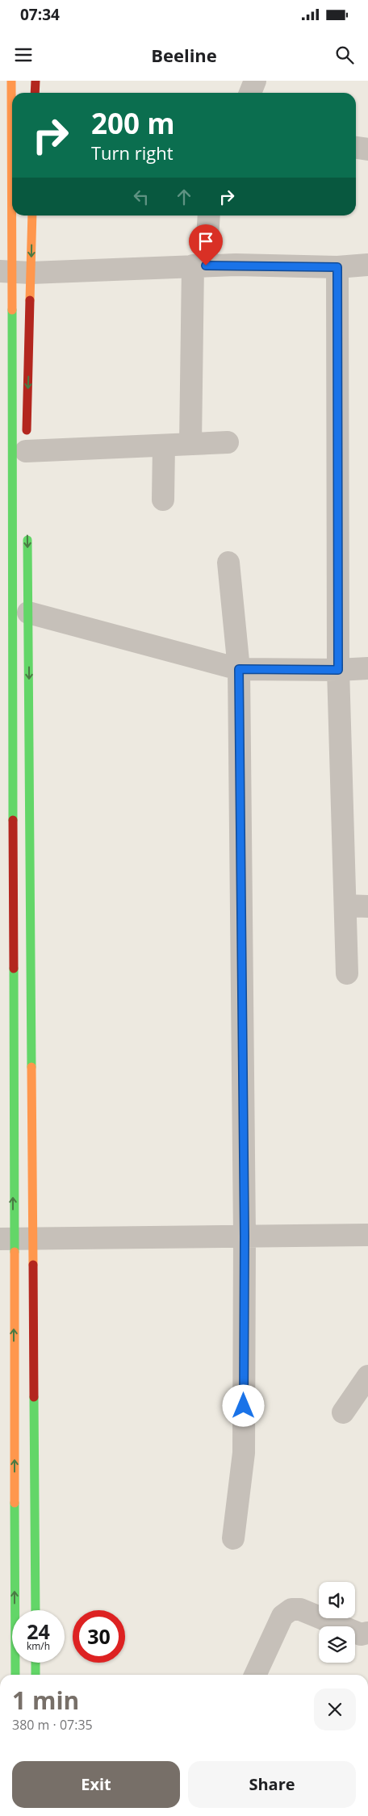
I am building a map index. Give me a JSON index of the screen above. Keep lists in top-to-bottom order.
{
  "page": {
    "status": "07:34",
    "header": "Beeline",
    "turn": ["200 m", "Turn right"],
    "speed": "24 km/h",
    "limit": "30",
    "heading": ["1 min", "380 m · 07:35"],
    "buttons": ["Exit", "Share"]
  }
}
